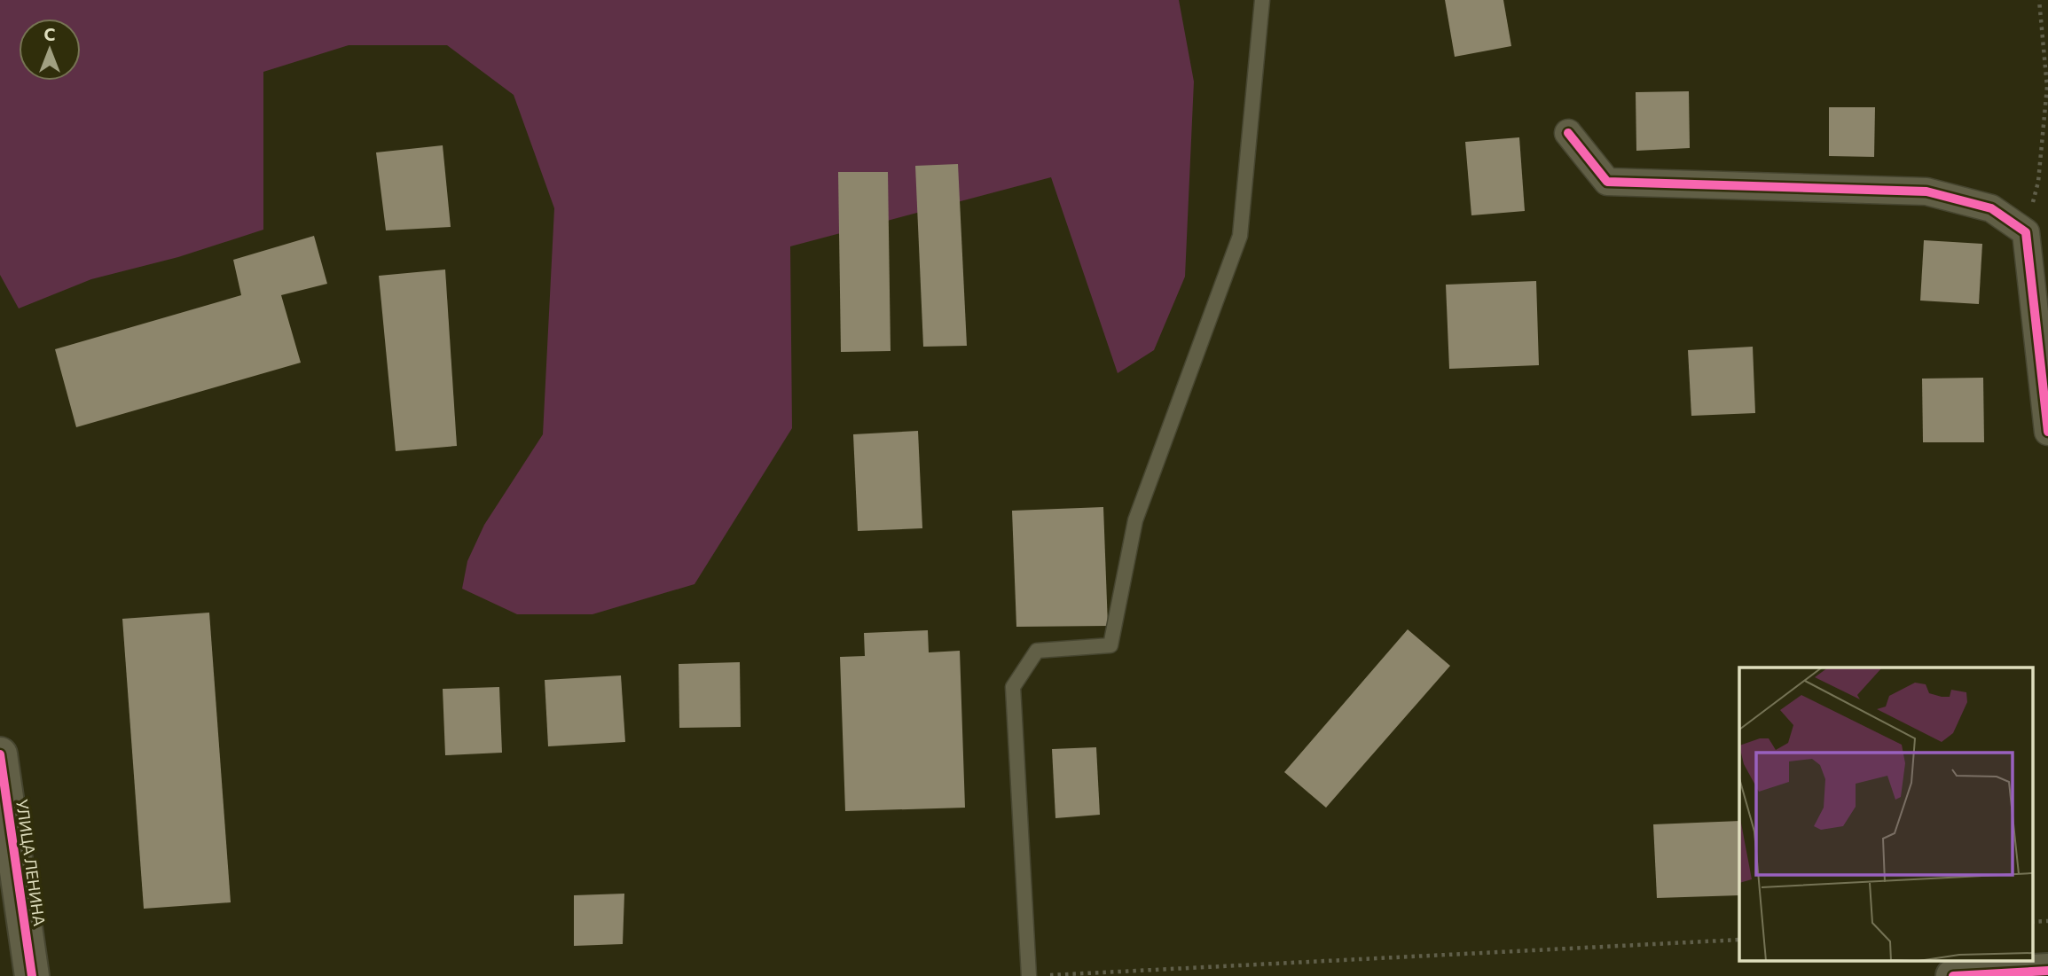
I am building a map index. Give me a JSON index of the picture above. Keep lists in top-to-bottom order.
{
  "streets": {
    "street": ["УЛИЦА ЛЕНИНА"]
  },
  "north": "top"
}
